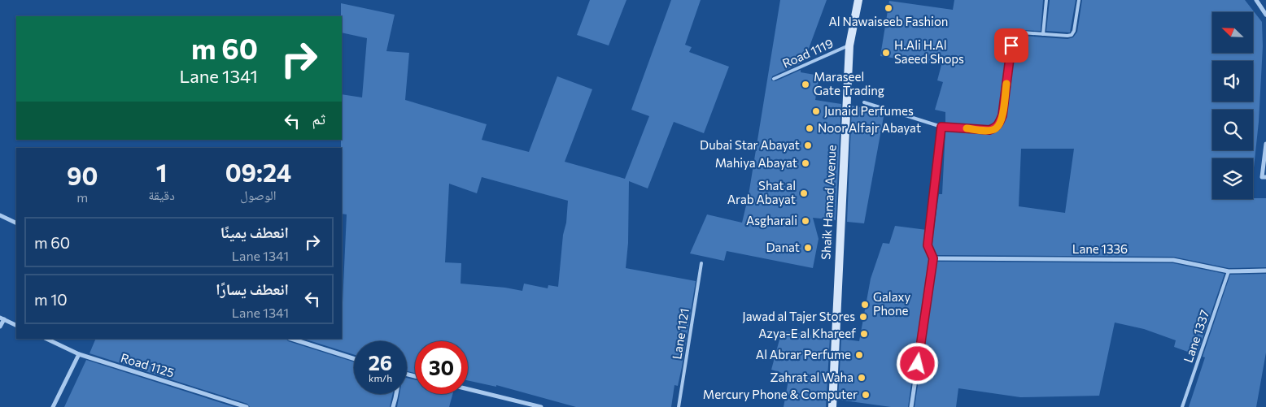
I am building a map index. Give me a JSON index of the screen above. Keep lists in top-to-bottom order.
{
  "streets": {
    "street": ["Shaik Hamad Avenue", "Lane 1336", "Road 1125"],
    "lane": ["Road 1119", "Lane 1121", "Lane 1337"]
  },
  "crossings": [
    ["Road 1119", "Shaik Hamad Avenue"],
    ["Lane 1336", "Lane 1337"]
  ],
  "places": [
    "Al Nawaiseeb Fashion",
    "H.Ali H.Al Saeed Shops",
    "Maraseel Gate Trading",
    "Junaid Perfumes",
    "Noor Alfajr Abayat",
    "Dubai Star Abayat",
    "Mahiya Abayat",
    "Shat al Arab Abayat",
    "Asgharali",
    "Danat",
    "Galaxy Phone",
    "Jawad al Tajer Stores",
    "Azya-E al Khareef",
    "Al Abrar Perfume",
    "Zahrat al Waha",
    "Mercury Phone & Computer"
  ],
  "north": "top left",
  "page": {
    "turn": ["60 m", "Lane 1341"],
    "then": "ثم",
    "eta": [
      "09:24",
      "الوصول",
      "1",
      "دقيقة",
      "90",
      "m"
    ],
    "list": [
      {
        "name": "انعطف يمينًا",
        "note": "Lane 1341",
        "value": "60 m"
      },
      {
        "name": "انعطف يسارًا",
        "note": "Lane 1341",
        "value": "10 m"
      }
    ],
    "speed": "26 km/h",
    "limit": "30"
  }
}
